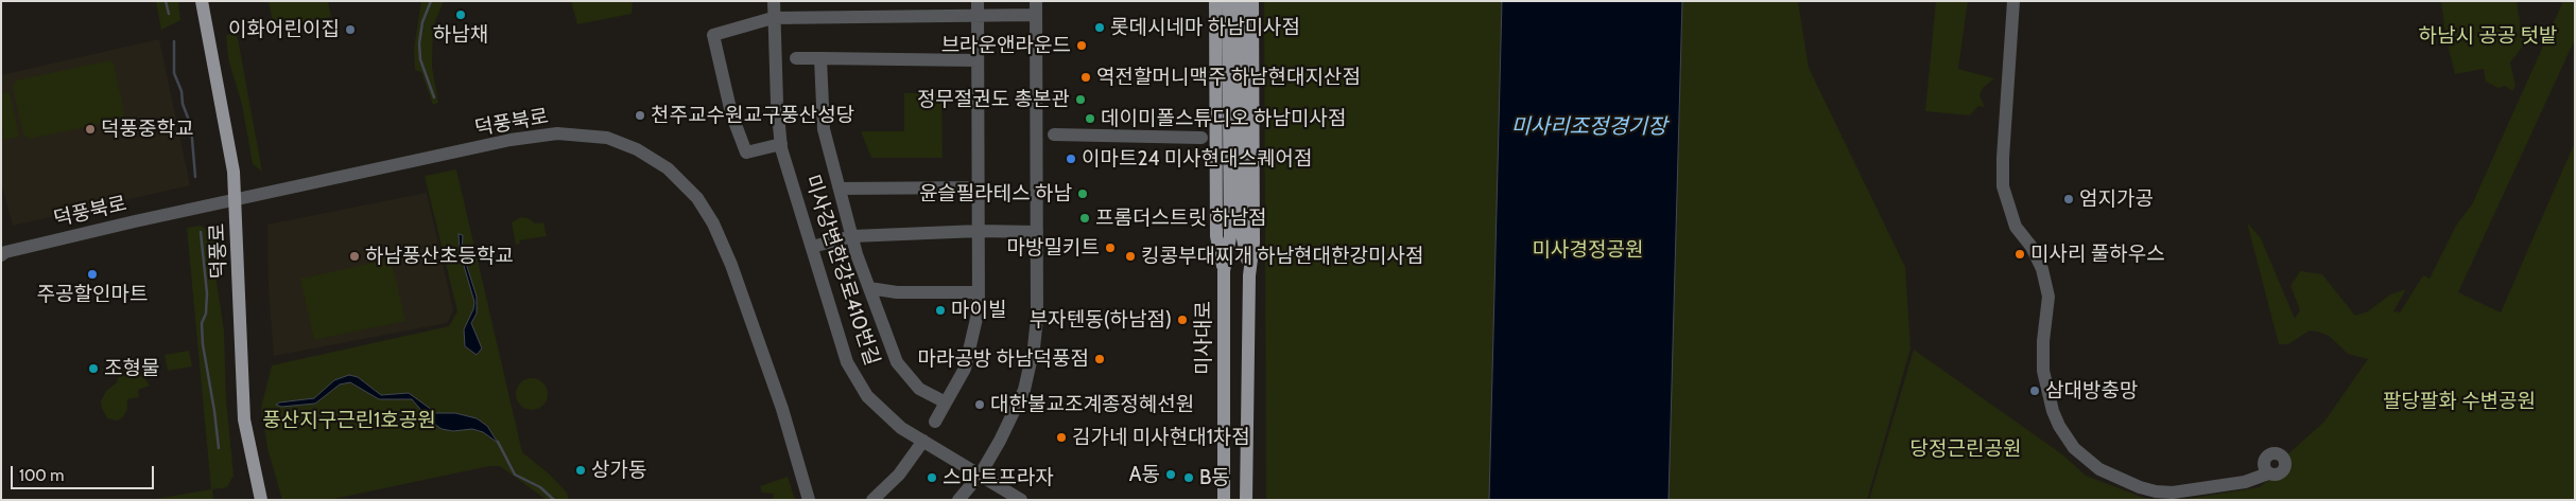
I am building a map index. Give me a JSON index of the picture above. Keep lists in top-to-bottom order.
{
  "streets": {
    "main road": ["덕풍로", "미사대로"],
    "street": ["덕풍북로", "미사강변한강로410번길"]
  },
  "crossings": [
    ["덕풍북로", "덕풍로"]
  ],
  "water": ["미사리조정경기장"],
  "parks": [
    "하남시 공공 텃밭",
    "미사경정공원",
    "팔당팔화 수변공원",
    "풍산지구근린1호공원",
    "당정근린공원"
  ],
  "places": [
    "하남채",
    "롯데시네마 하남미사점",
    "이화어린이집",
    "브라운앤라운드",
    "역전할머니맥주 하남현대지산점",
    "정무절권도 총본관",
    "천주교수원교구풍산성당",
    "데이미폴스튜디오 하남미사점",
    "덕풍중학교",
    "이마트24 미사현대스퀘어점",
    "윤슬필라테스 하남",
    "엄지가공",
    "프롬더스트릿 하남점",
    "마방밀키트",
    "미사리 풀하우스",
    "하남풍산초등학교",
    "킹콩부대찌개 하남현대한강미사점",
    "주공할인마트",
    "마이빌",
    "부자텐동(하남점)",
    "마라공방 하남덕풍점",
    "조형물",
    "삼대방충망",
    "대한불교조계종정혜선원",
    "김가네 미사현대1차점",
    "상가동",
    "A동",
    "스마트프라자",
    "B동"
  ],
  "scale_bar": "100 m"
}
